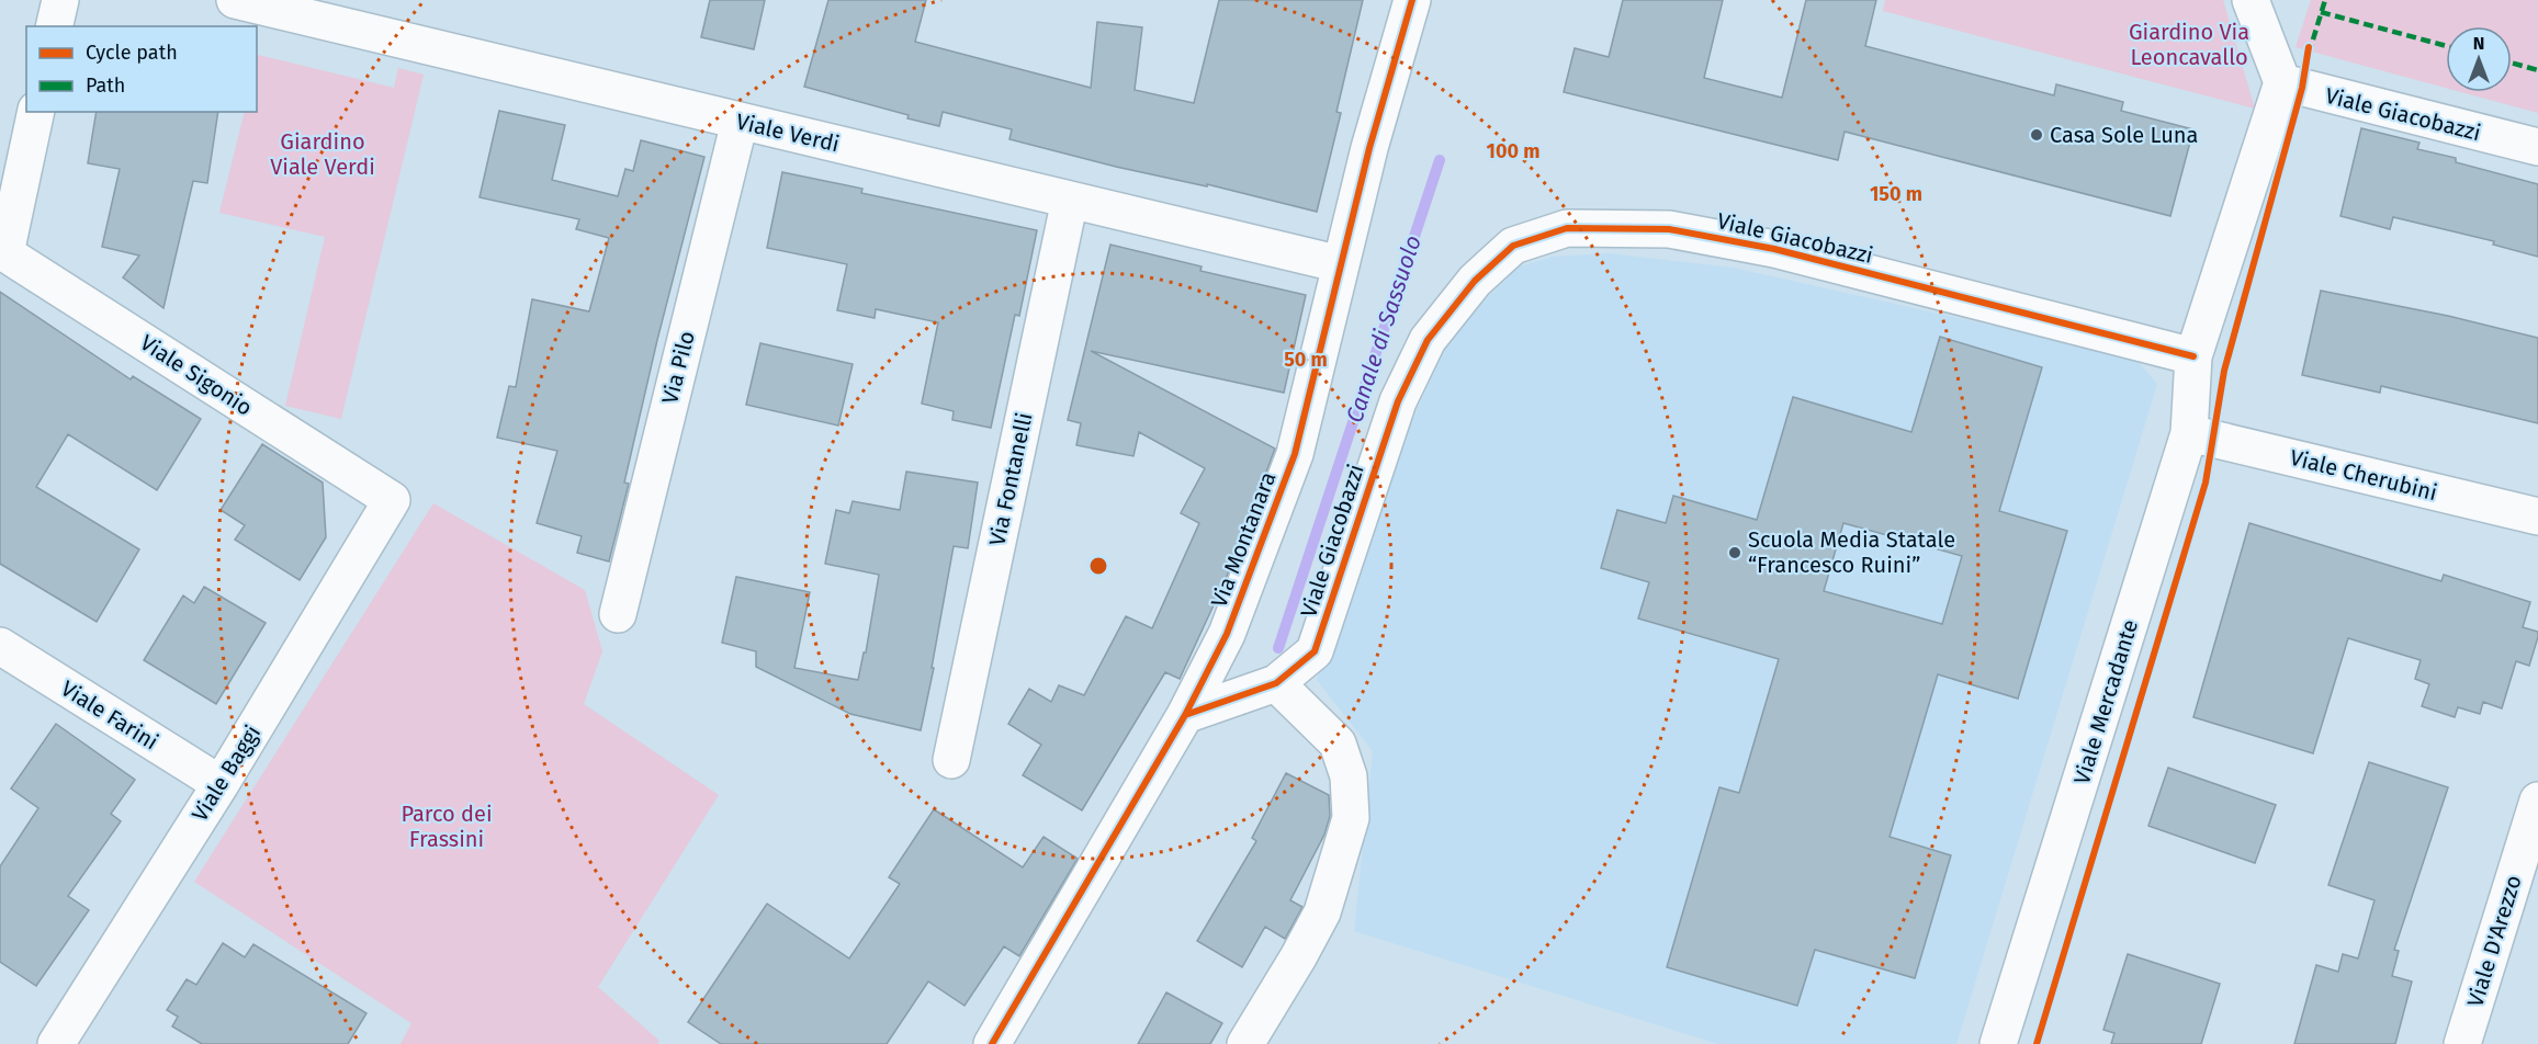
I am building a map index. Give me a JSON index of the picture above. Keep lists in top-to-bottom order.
{
  "streets": {
    "street": [
      "Viale Giacobazzi",
      "Viale Verdi",
      "Via Pilo",
      "Viale Sigonio",
      "Viale Cherubini",
      "Via Fontanelli",
      "Via Montanara",
      "Viale Mercadante",
      "Viale Farini",
      "Viale Baggi",
      "Viale D'Arezzo"
    ]
  },
  "crossings": [
    ["Viale Giacobazzi", "Via Montanara"],
    ["Viale Giacobazzi", "Viale Mercadante"],
    ["Viale Verdi", "Via Pilo"],
    ["Viale Verdi", "Via Fontanelli"],
    ["Viale Verdi", "Via Montanara"],
    ["Viale Sigonio", "Viale Baggi"],
    ["Viale Cherubini", "Viale Mercadante"],
    ["Viale Farini", "Viale Baggi"]
  ],
  "water": ["Canale di Sassuolo"],
  "parks": ["Giardino Via Leoncavallo", "Giardino Viale Verdi", "Parco dei Frassini"],
  "places": ["Casa Sole Luna", "Scuola Media Statale “Francesco Ruini”"],
  "legend": ["Cycle path", "Path"],
  "north": "top",
  "rings": ["100 m", "150 m", "50 m"]
}
